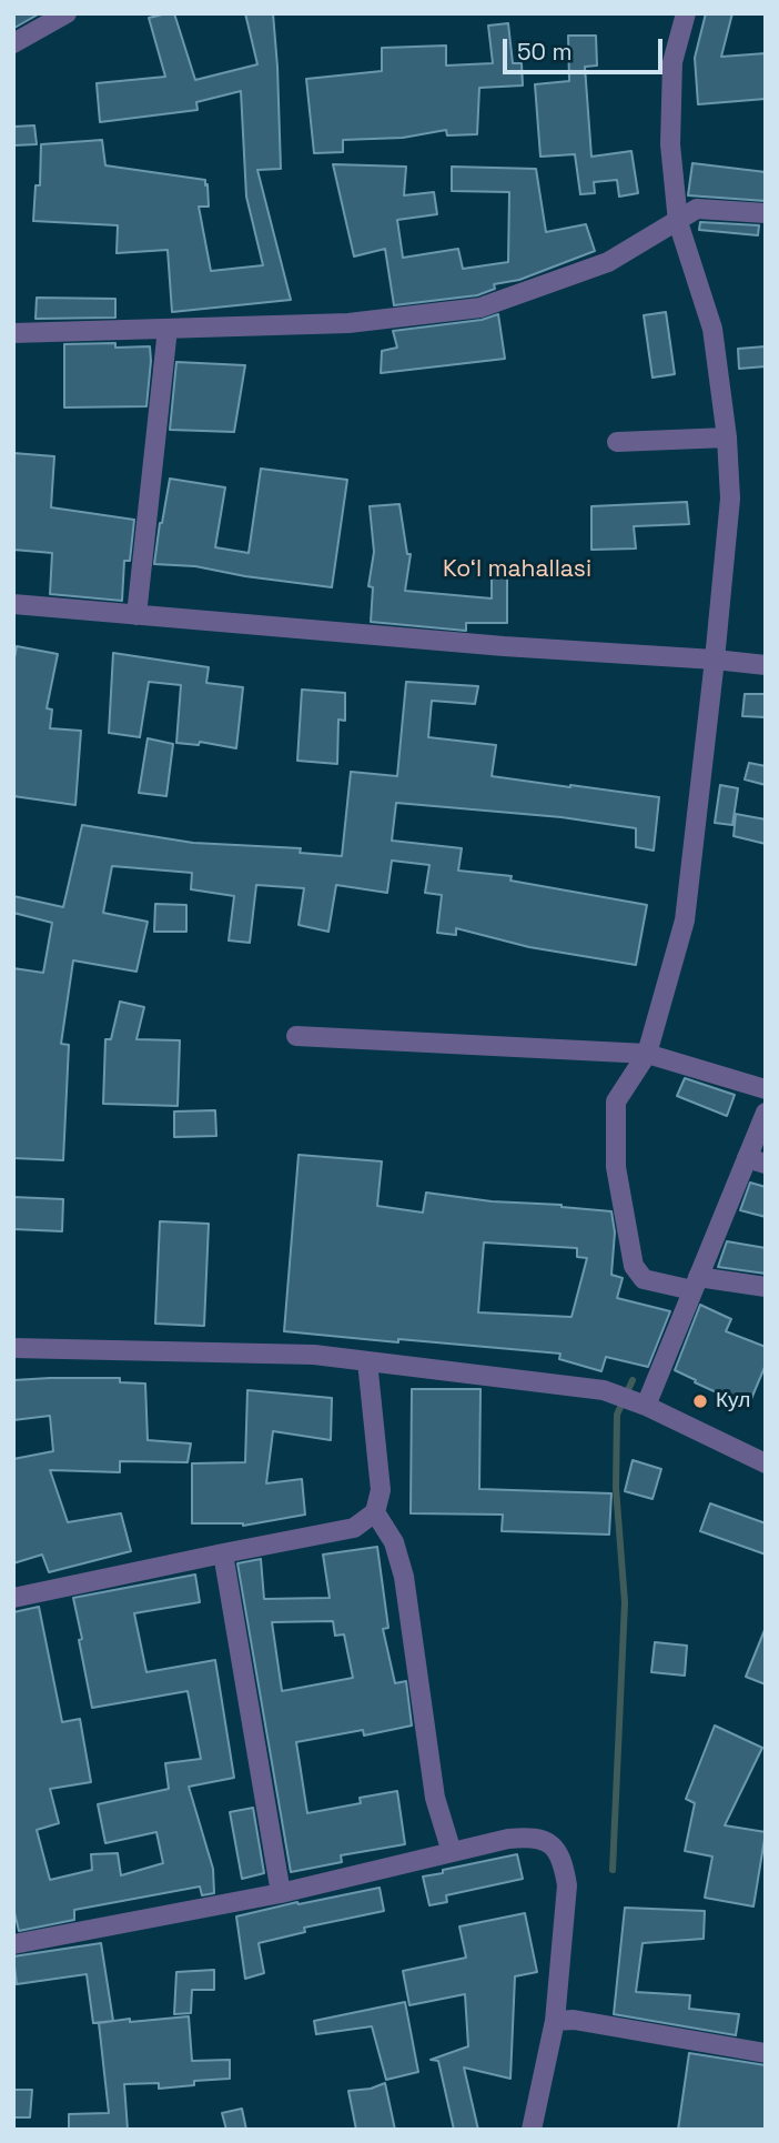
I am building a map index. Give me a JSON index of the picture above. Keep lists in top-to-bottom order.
{
  "districts": ["Koʻl mahallasi"],
  "places": ["Кул"],
  "scale_bar": "50 m"
}
